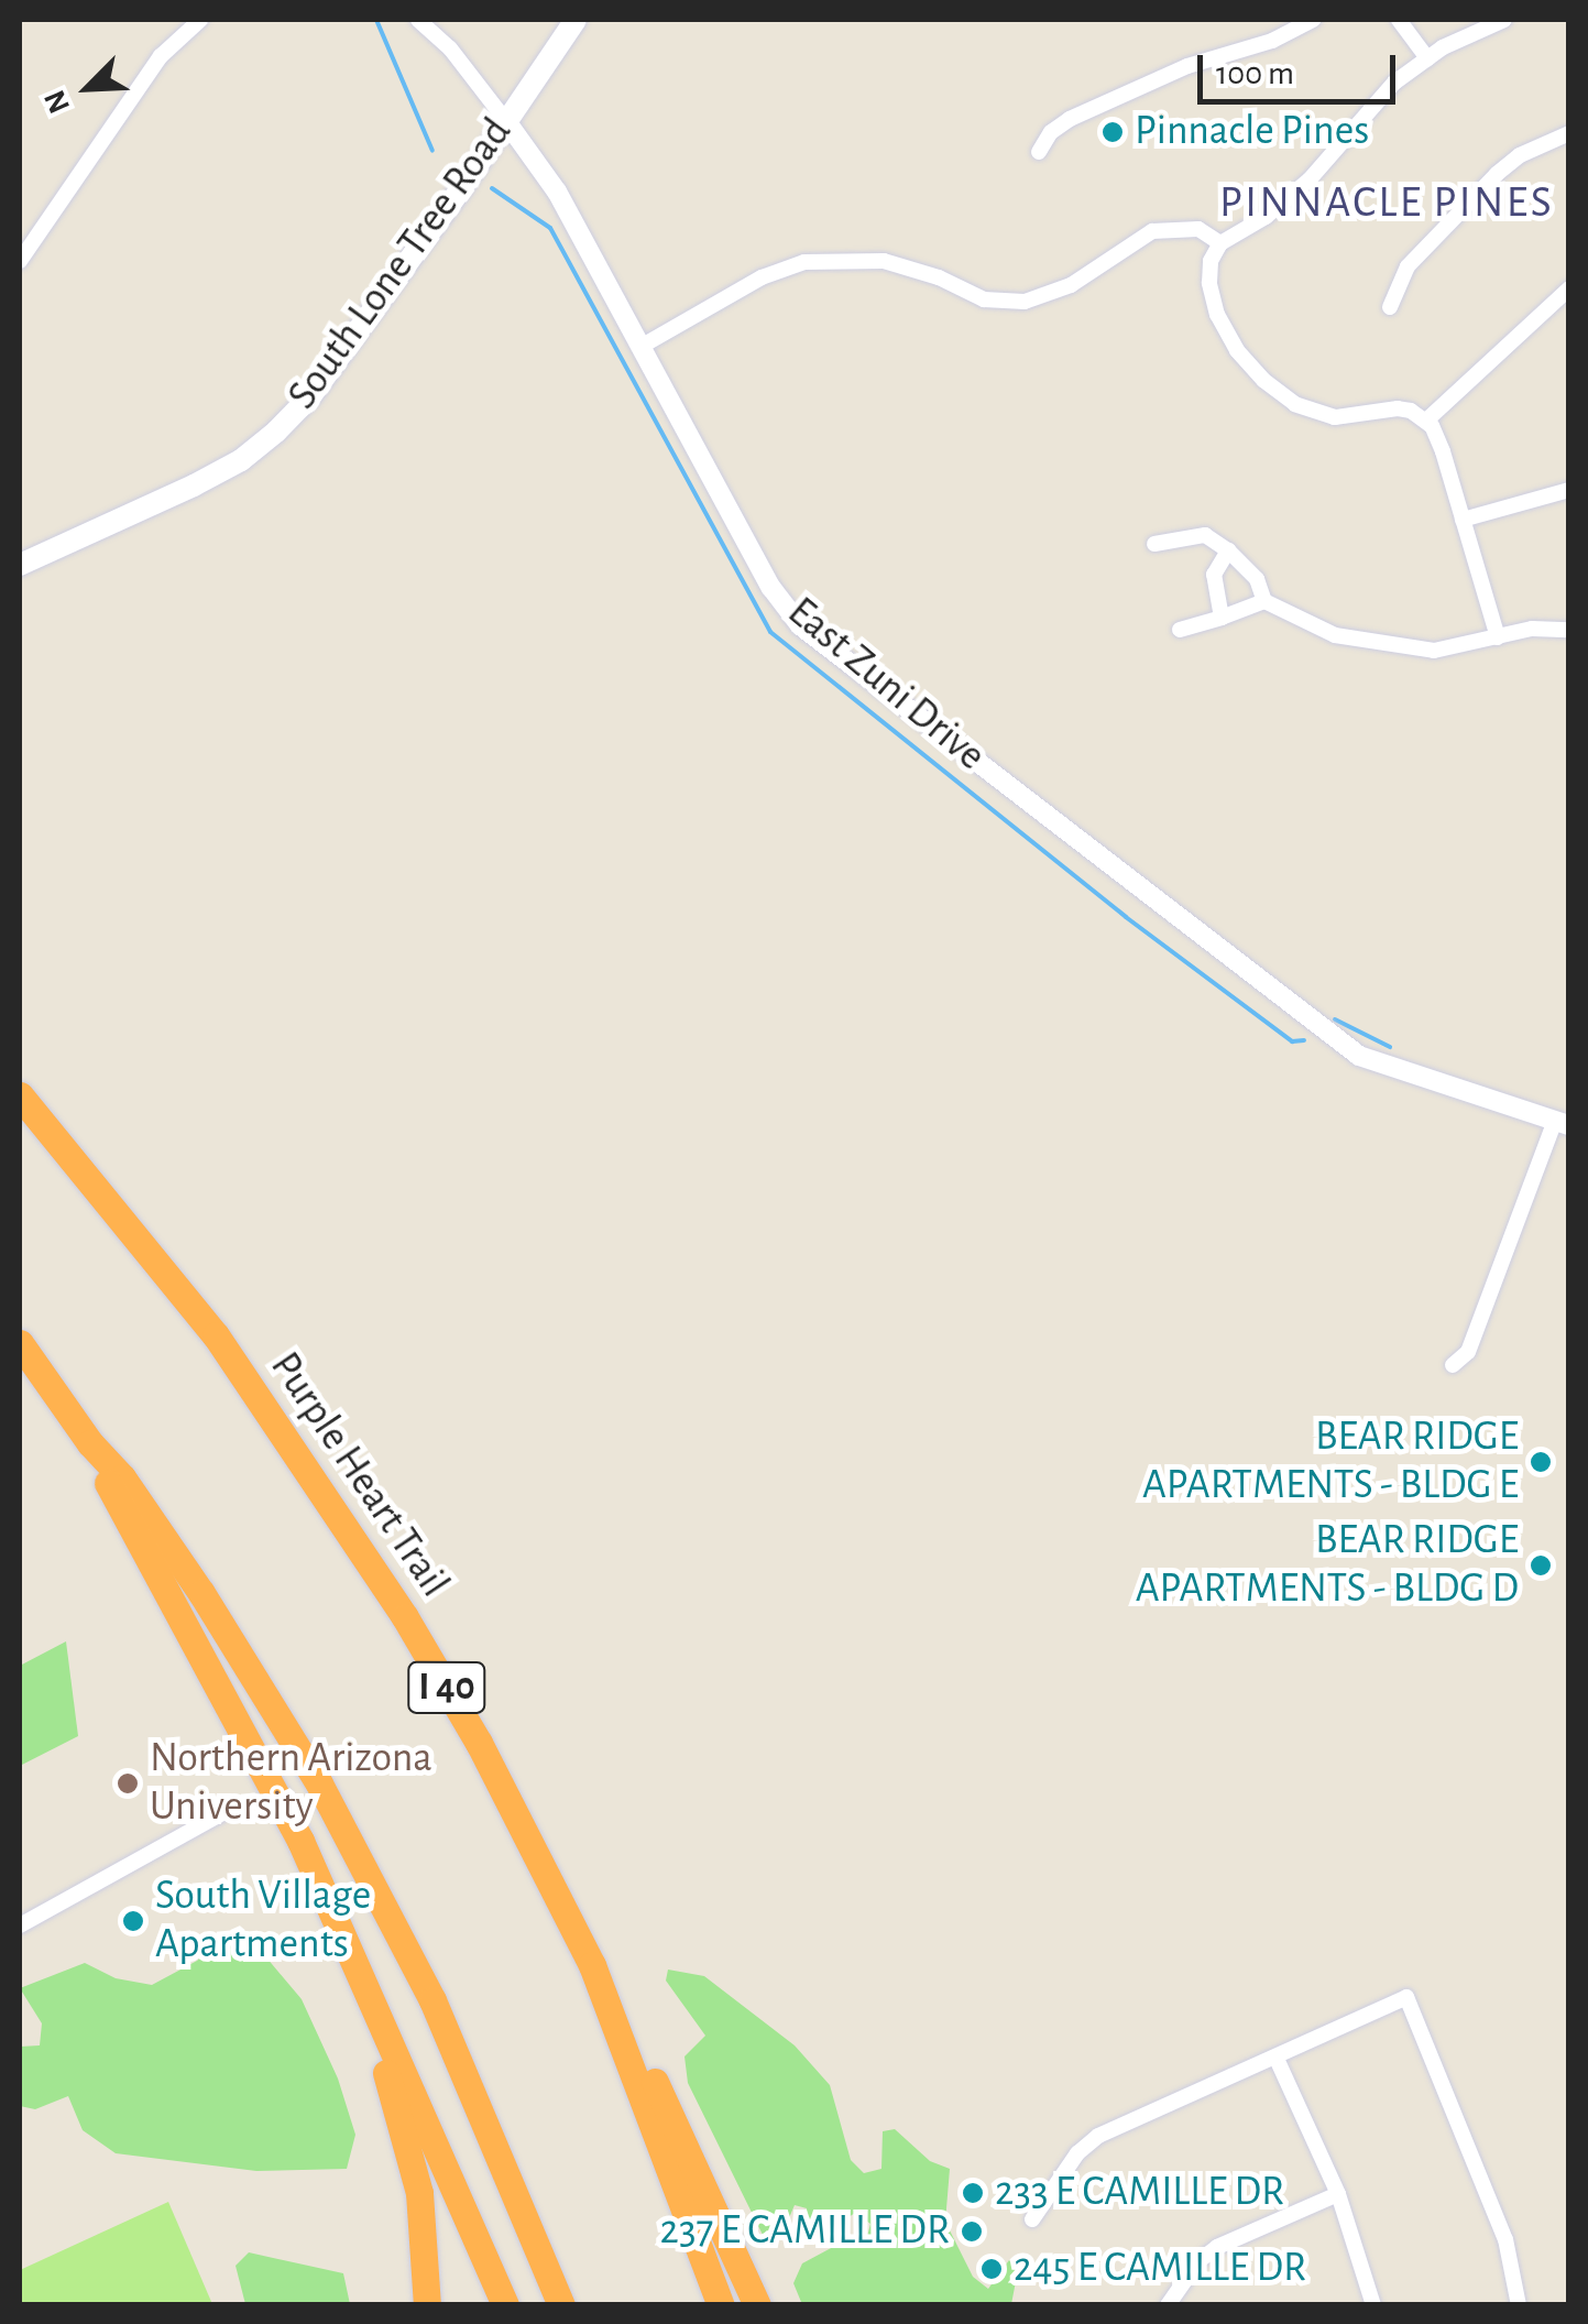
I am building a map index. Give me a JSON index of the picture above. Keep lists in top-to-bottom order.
{
  "streets": {
    "highway": ["Purple Heart Trail", "I 40"],
    "main road": ["South Lone Tree Road"],
    "street": ["East Zuni Drive"]
  },
  "crossings": [
    ["South Lone Tree Road", "East Zuni Drive"]
  ],
  "districts": ["PINNACLE PINES"],
  "places": [
    "Pinnacle Pines",
    "BEAR RIDGE APARTMENTS - BLDG E",
    "BEAR RIDGE APARTMENTS - BLDG D",
    "Northern Arizona University",
    "South Village Apartments",
    "233 E CAMILLE DR",
    "237 E CAMILLE DR",
    "245 E CAMILLE DR"
  ],
  "scale_bar": "100 m",
  "north": "bottom left"
}
